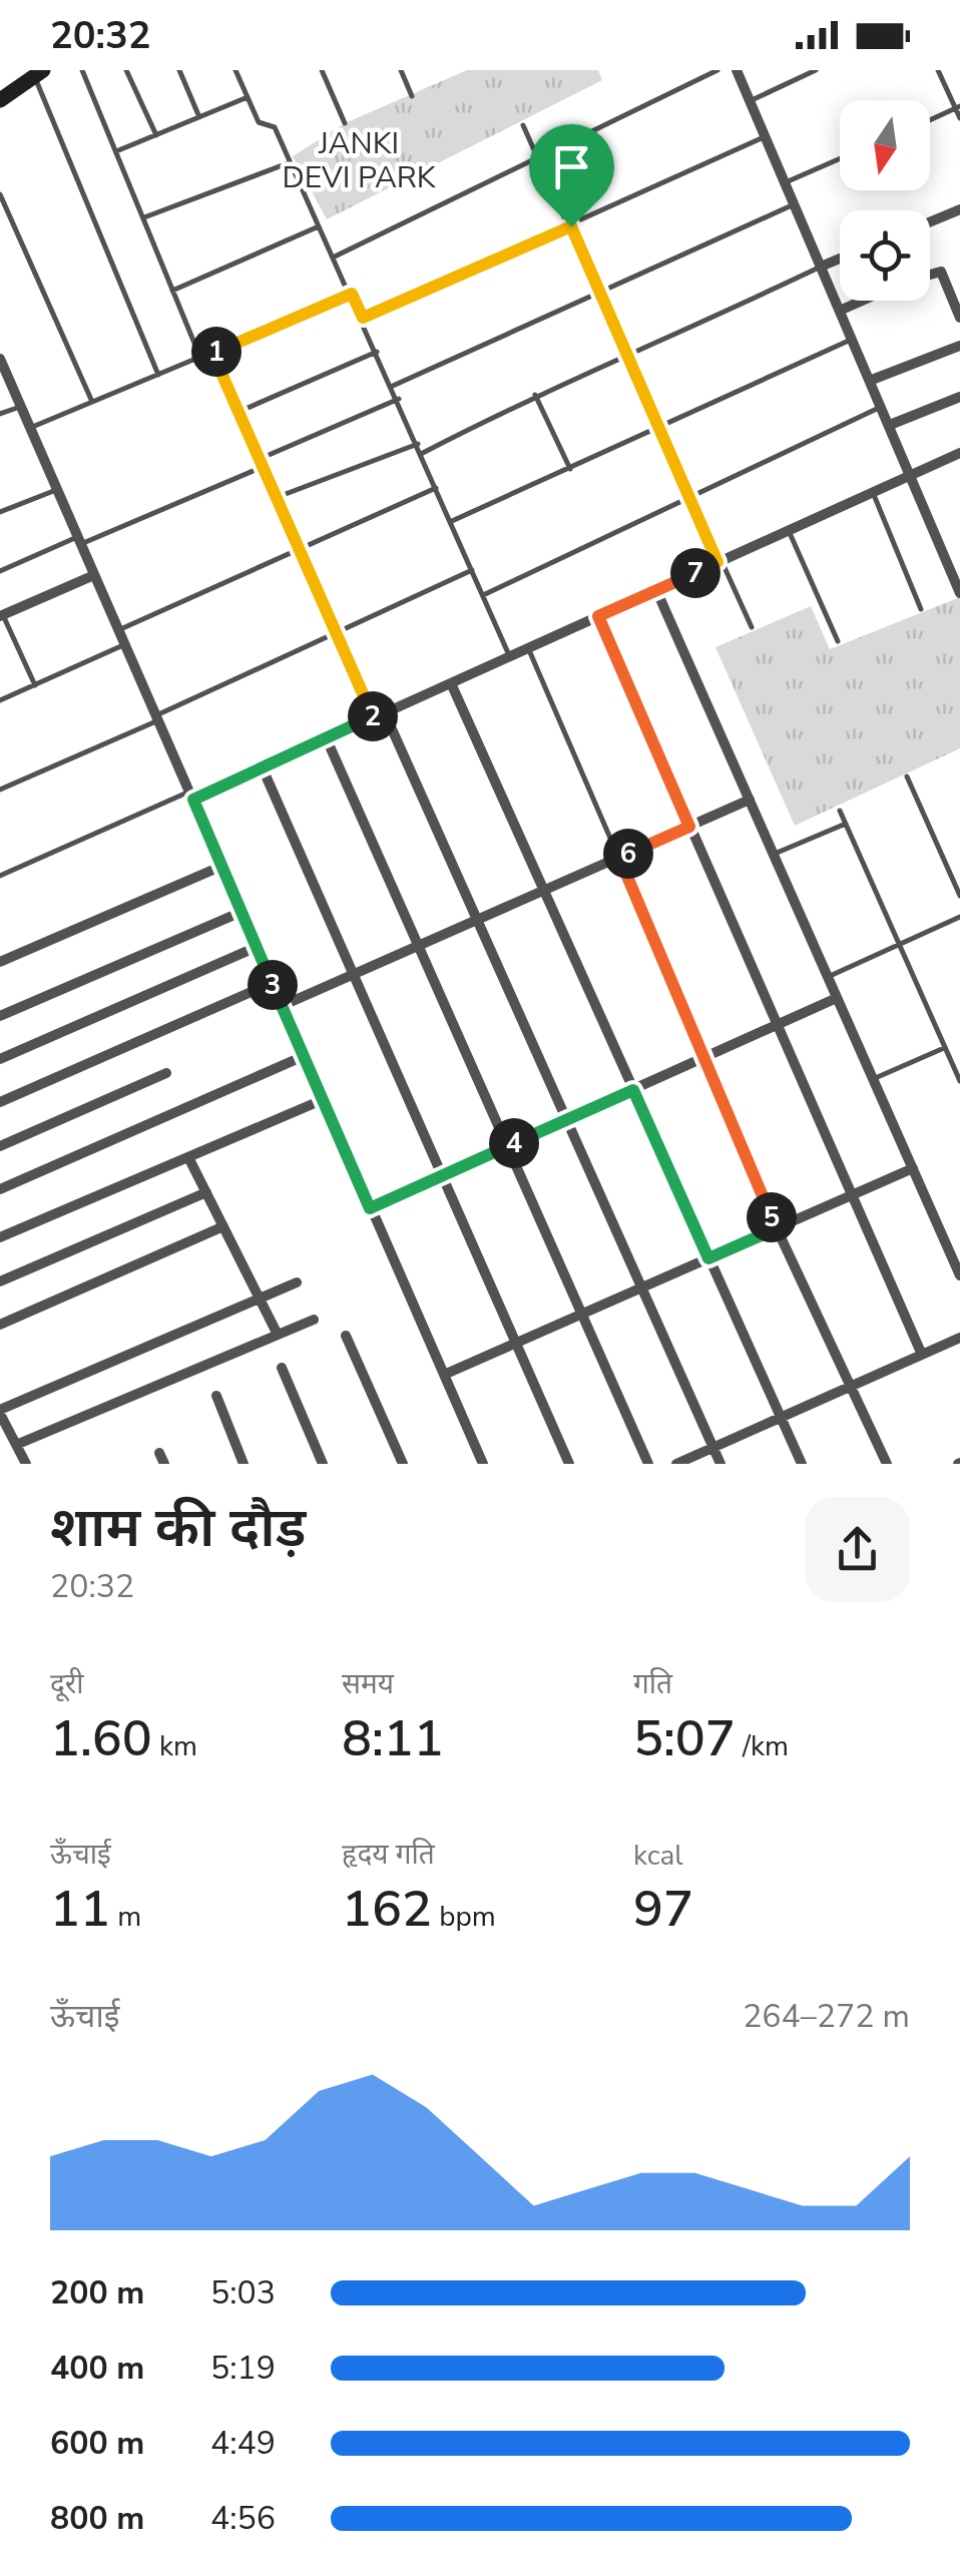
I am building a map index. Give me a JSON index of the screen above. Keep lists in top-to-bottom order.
{
  "parks": ["JANKI DEVI PARK"],
  "north": "bottom",
  "page": {
    "status": "20:32",
    "pins": [
      "1",
      "7",
      "2",
      "6",
      "3",
      "4",
      "5"
    ],
    "heading": ["शाम की दौड़", "20:32"],
    "stats": [
      ["दूरी", "1.60 km"],
      ["समय", "8:11"],
      ["गति", "5:07 /km"],
      ["ऊँचाई", "11 m"],
      ["हृदय गति", "162 bpm"],
      ["kcal", "97"]
    ],
    "chart": ["ऊँचाई", "264–272 m"],
    "list": [
      {
        "name": "200 m",
        "note": "5:03"
      },
      {
        "name": "400 m",
        "note": "5:19"
      },
      {
        "name": "600 m",
        "note": "4:49"
      },
      {
        "name": "800 m",
        "note": "4:56"
      }
    ]
  }
}
